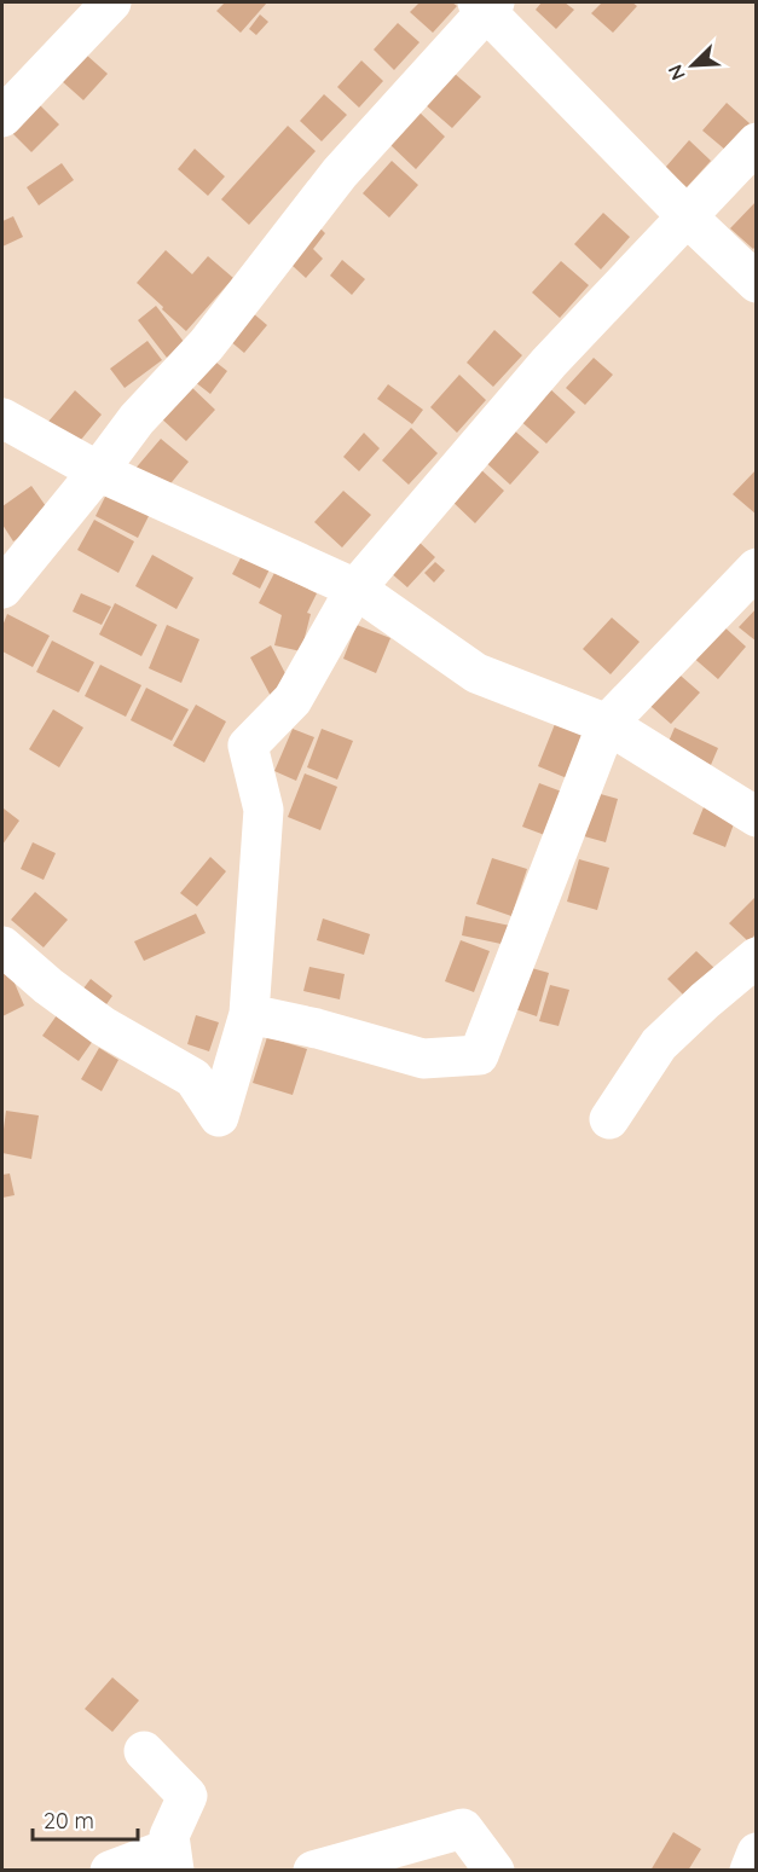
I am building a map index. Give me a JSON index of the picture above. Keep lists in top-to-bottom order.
{
  "scale_bar": "20 m",
  "north": "bottom left"
}
